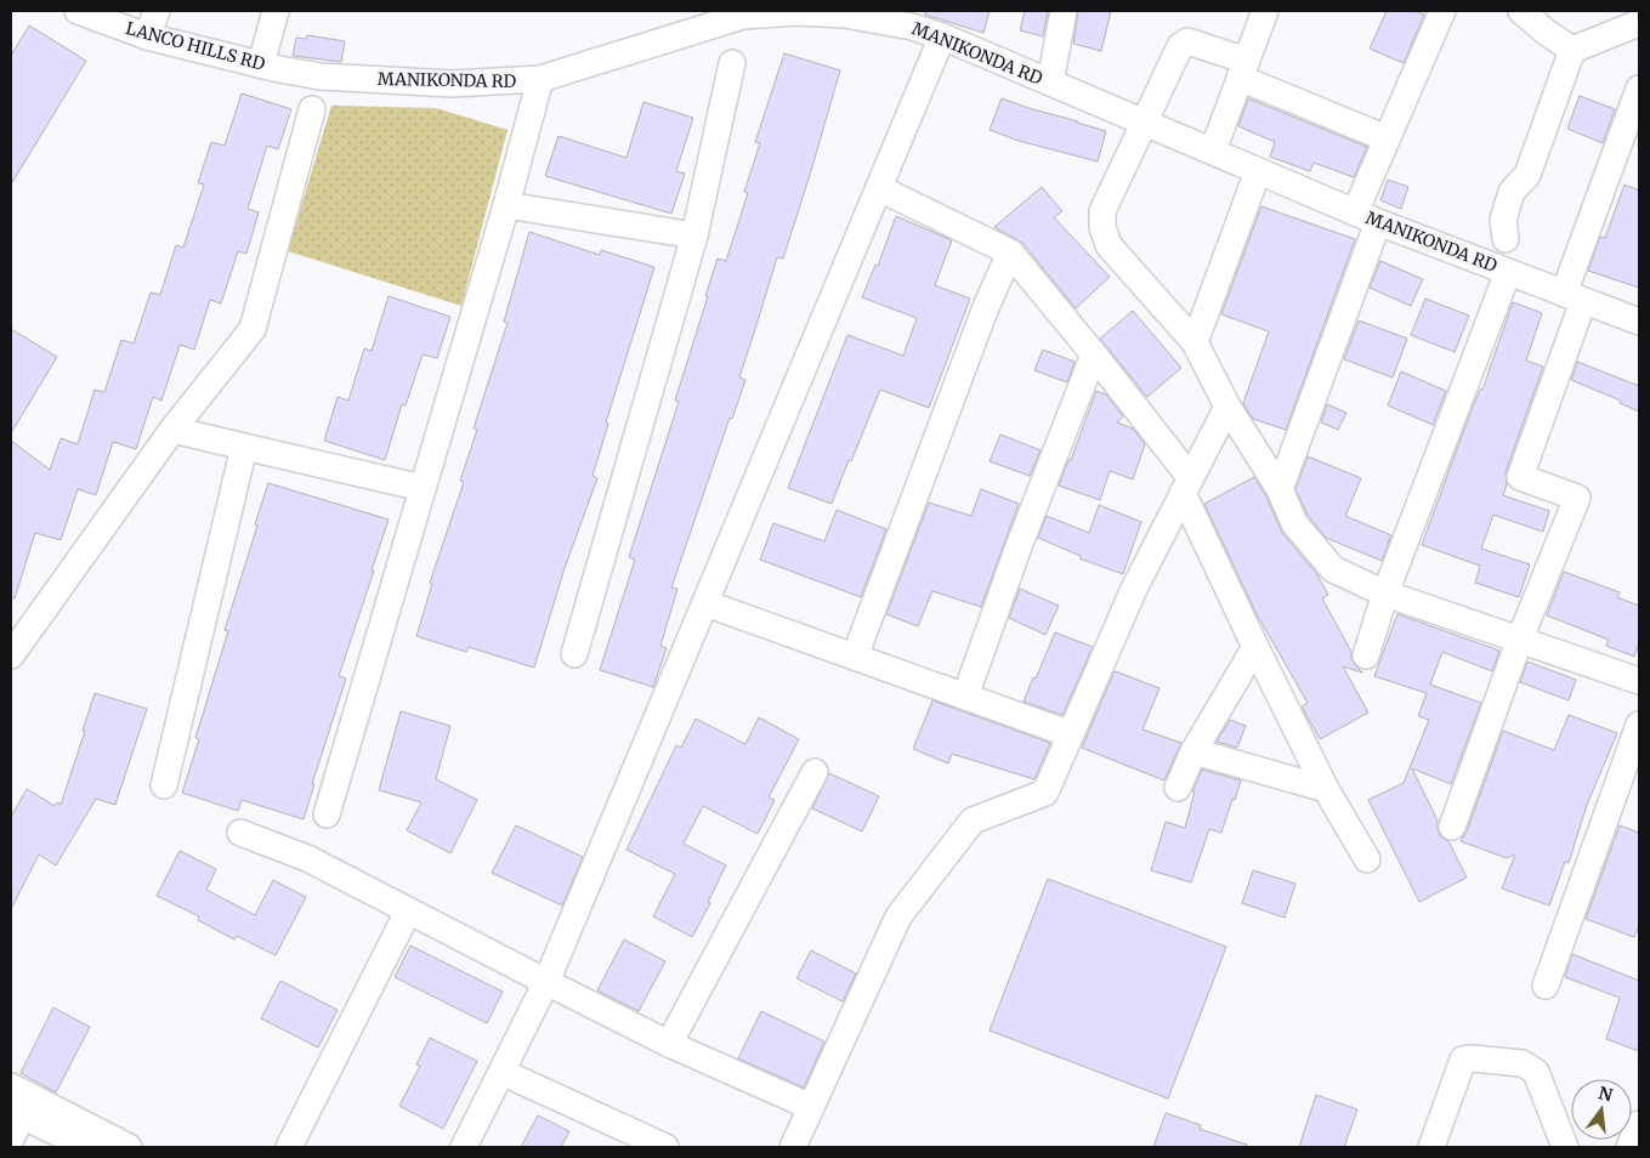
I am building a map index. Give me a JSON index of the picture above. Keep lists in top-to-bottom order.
{
  "streets": {
    "street": ["LANCO HILLS RD", "MANIKONDA RD"]
  },
  "crossings": [
    ["LANCO HILLS RD", "MANIKONDA RD"]
  ],
  "north": "top"
}
